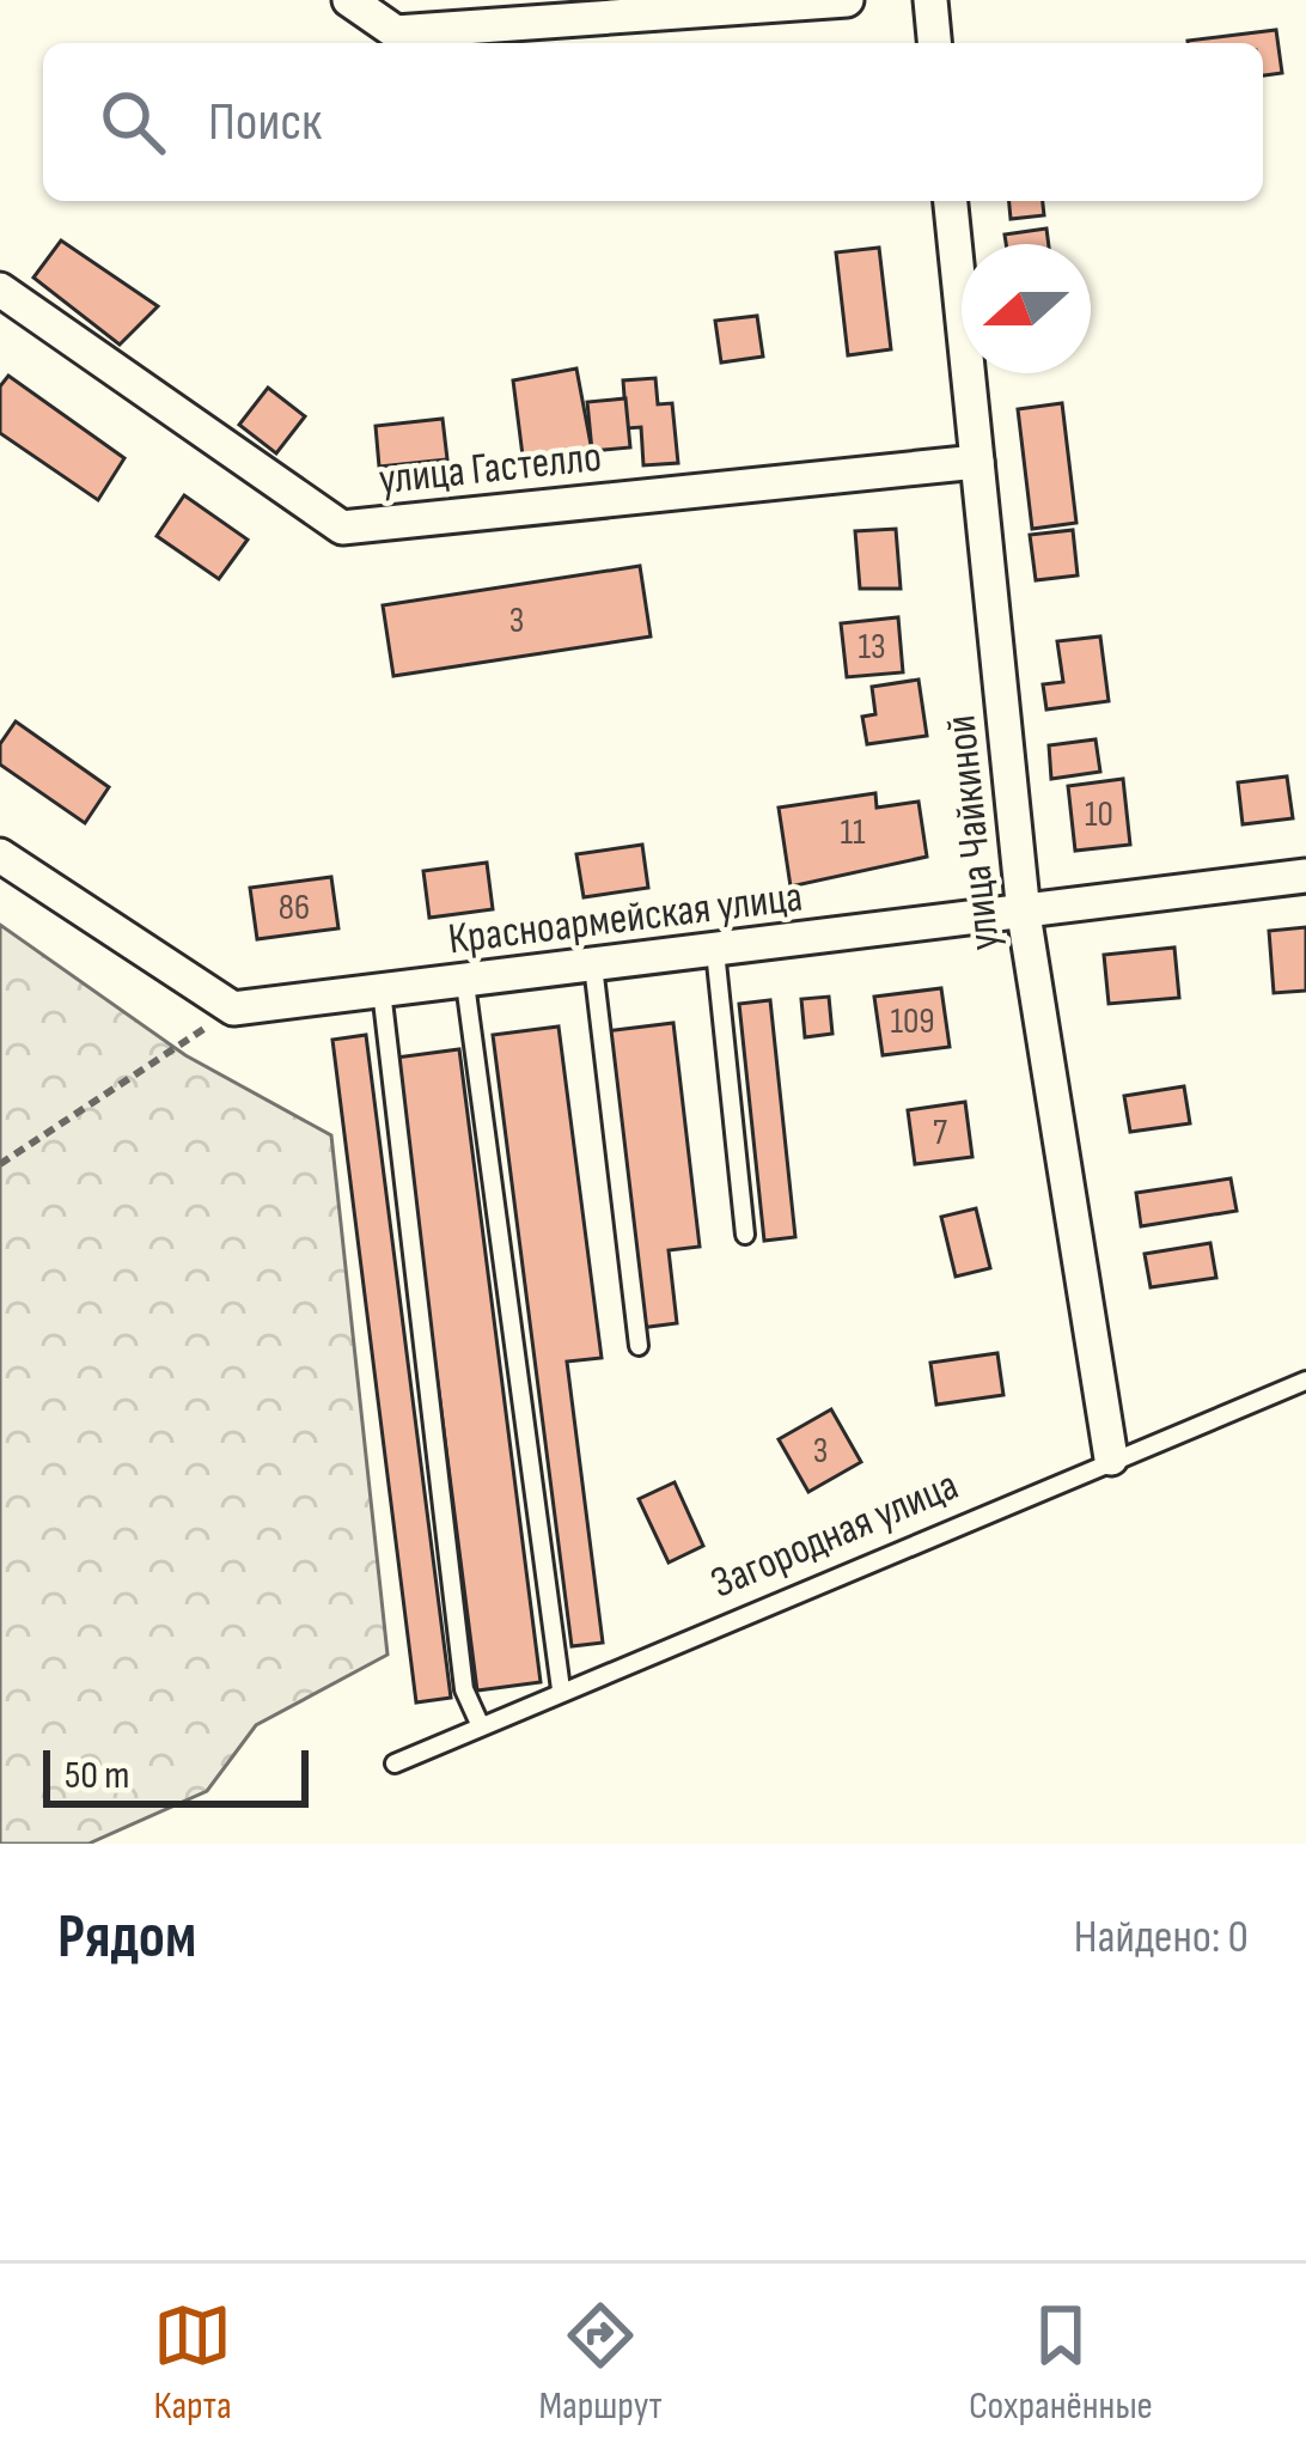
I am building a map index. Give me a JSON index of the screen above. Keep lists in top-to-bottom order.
{
  "streets": {
    "street": ["улица Гастелло", "улица Чайкиной", "Красноармейская улица"],
    "lane": ["Загородная улица"]
  },
  "crossings": [
    ["улица Гастелло", "улица Чайкиной"],
    ["улица Чайкиной", "Красноармейская улица"],
    ["улица Чайкиной", "Загородная улица"]
  ],
  "house_numbers": [
    "3",
    "13",
    "10",
    "11",
    "86",
    "109",
    "7",
    "3"
  ],
  "scale_bar": "50 m",
  "north": "left",
  "page": {
    "search": "Поиск",
    "scale": "50 m",
    "heading": ["Рядом", "Найдено: 0"],
    "nav": ["Карта", "Маршрут", "Сохранённые"]
  }
}
